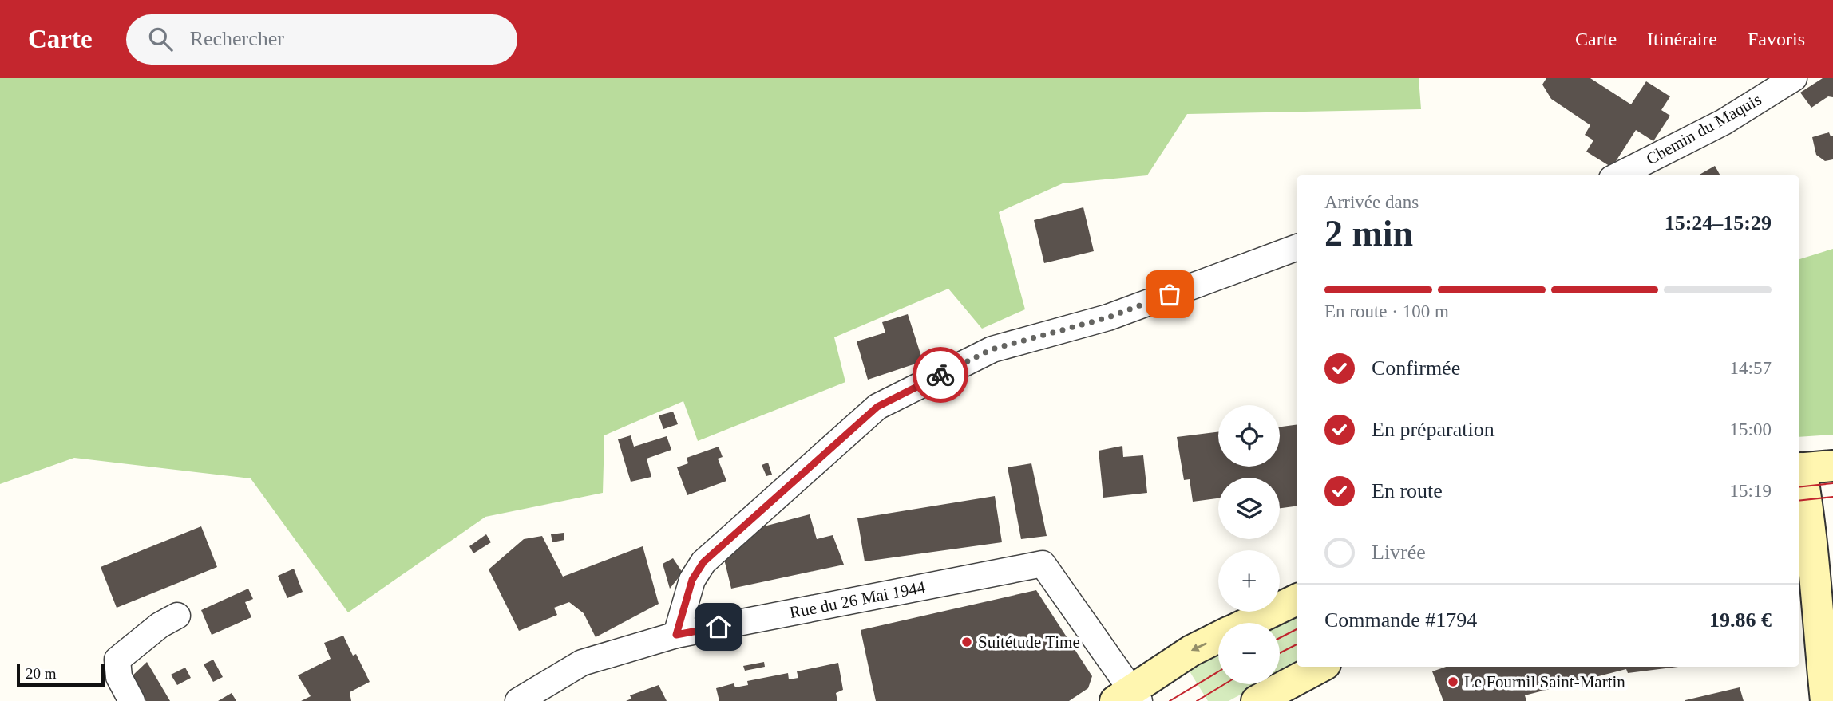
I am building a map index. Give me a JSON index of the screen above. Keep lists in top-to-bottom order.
{
  "streets": {
    "street": ["Chemin du Maquis", "Rue du 26 Mai 1944"]
  },
  "places": ["Suitétude Time", "Le Fournil Saint-Martin"],
  "scale_bar": "20 m",
  "page": {
    "header": "Carte",
    "search": "Rechercher",
    "nav": ["Carte", "Itinéraire", "Favoris"],
    "heading": ["2 min", "Arrivée dans", "15:24–15:29"],
    "panel": ["Commande #1794", "19.86 €"],
    "bar": "En route · 100 m",
    "list": [
      ["Confirmée", "14:57"],
      ["En préparation", "15:00"],
      ["En route", "15:19"],
      "Livrée"
    ],
    "map_buttons": ["+", "−"],
    "scale": "20 m"
  }
}
